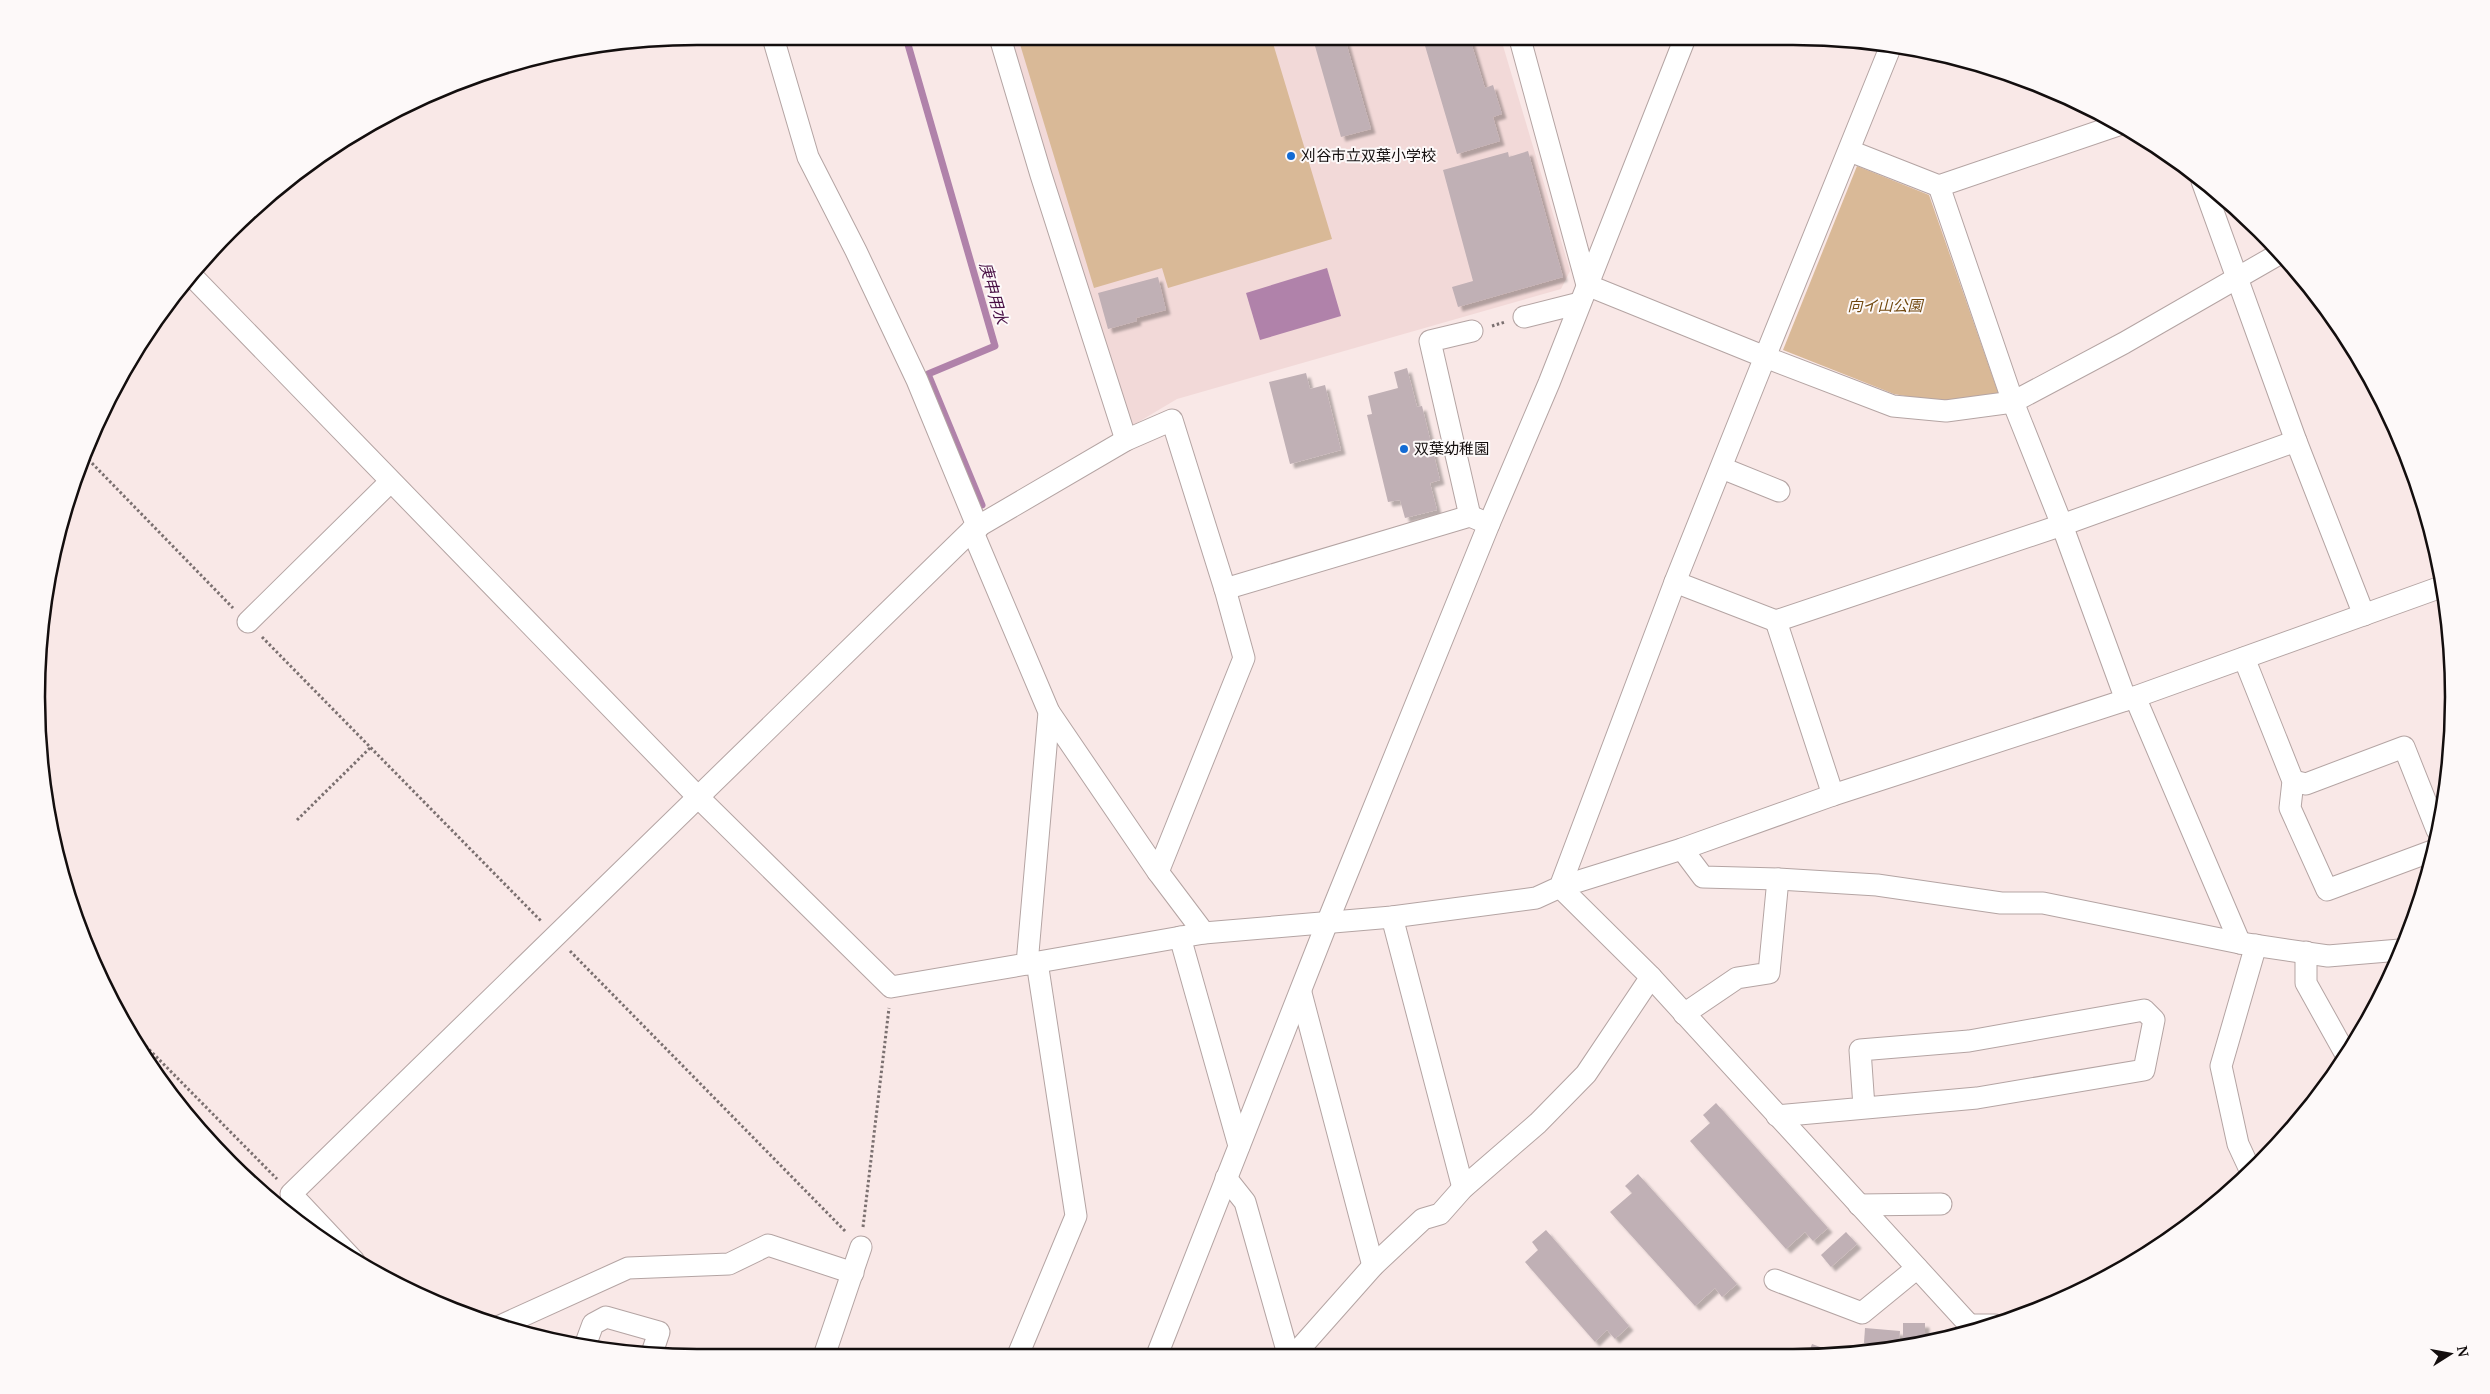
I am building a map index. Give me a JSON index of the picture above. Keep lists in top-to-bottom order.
{
  "water": ["庚申用水"],
  "parks": ["向イ山公園"],
  "places": ["刈谷市立双葉小学校", "双葉幼稚園"],
  "north": "right"
}
